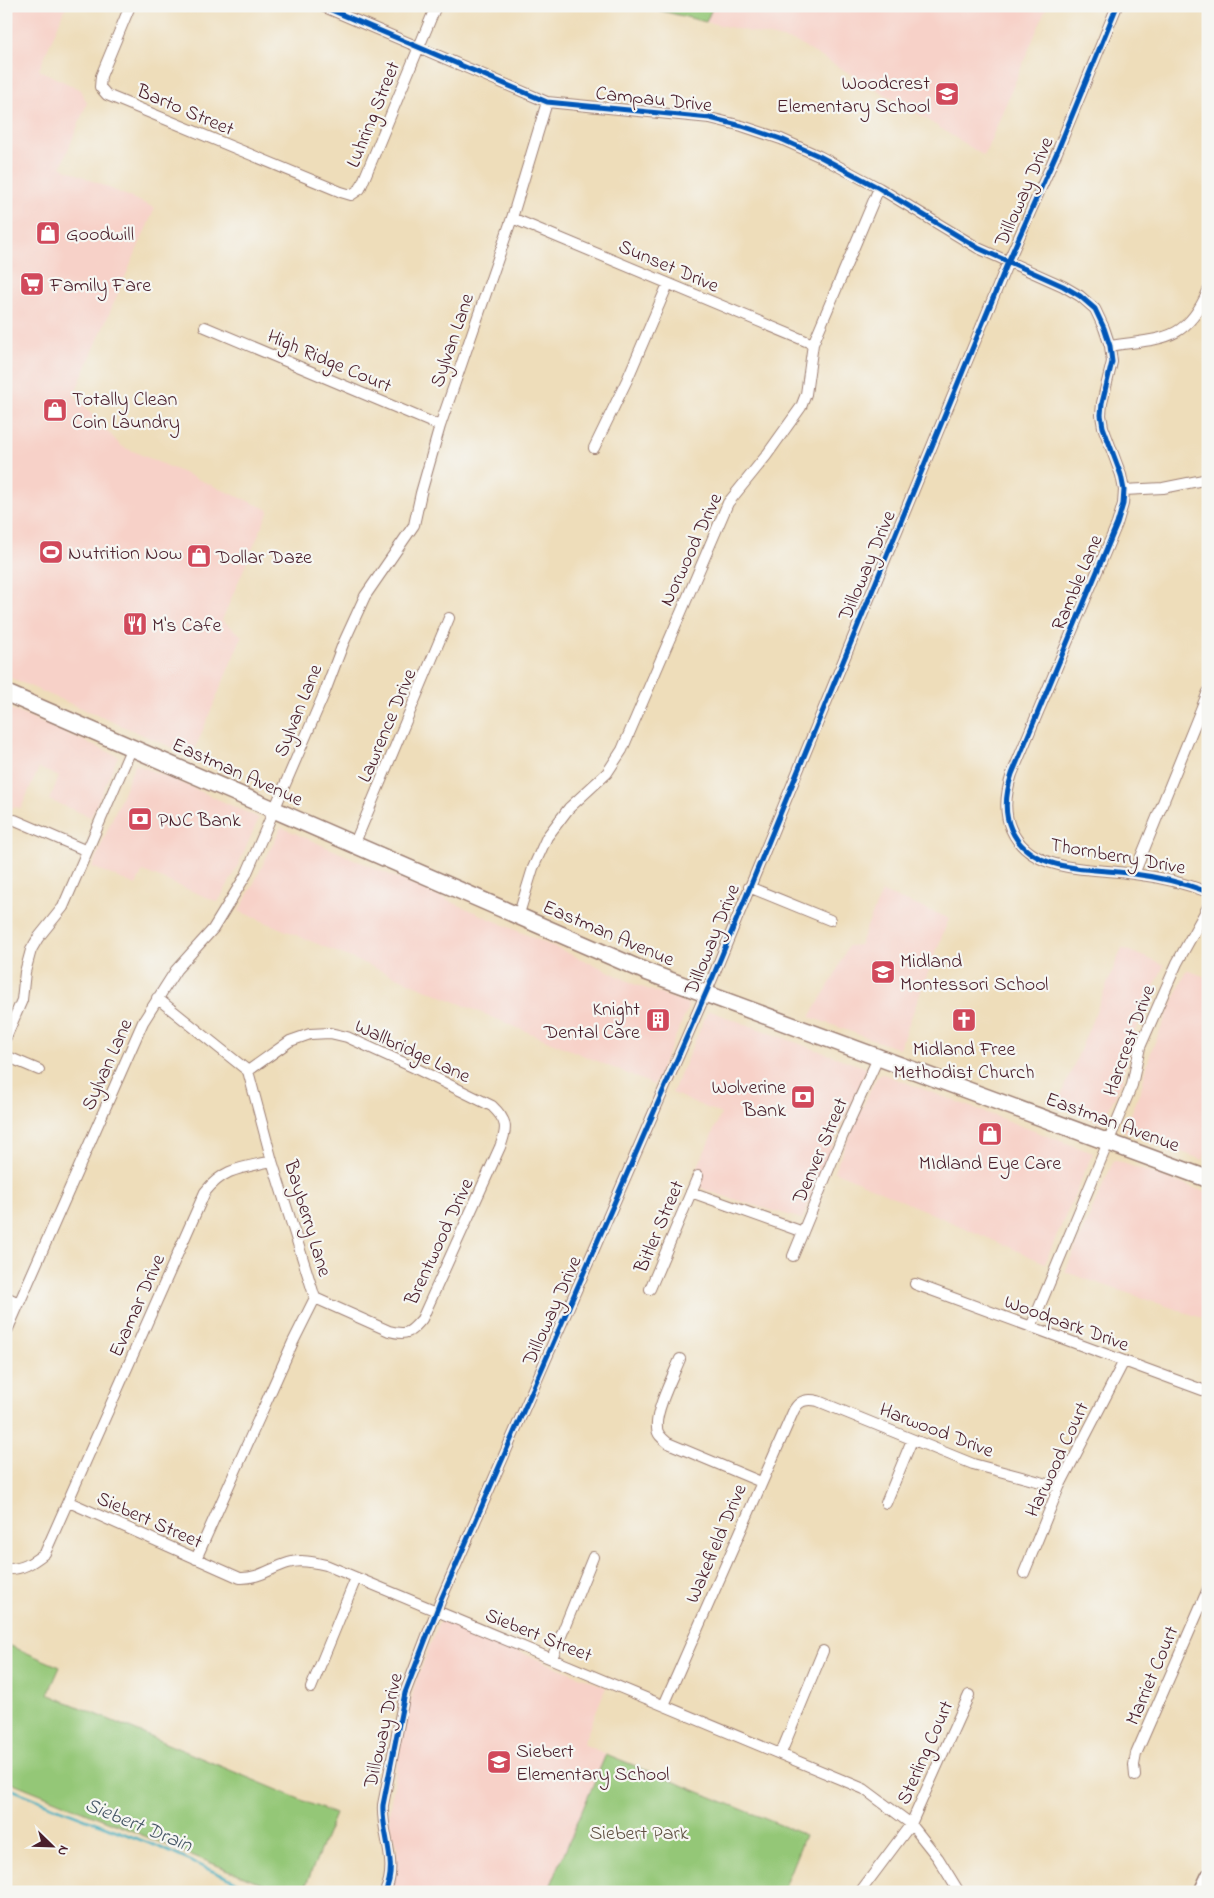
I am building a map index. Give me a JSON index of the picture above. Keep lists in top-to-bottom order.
{
  "streets": {
    "main road": ["Eastman Avenue"],
    "street": [
      "Campau Drive",
      "Barto Street",
      "Luhring Street",
      "Dilloway Drive",
      "Sunset Drive",
      "Sylvan Lane",
      "High Ridge Court",
      "Norwood Drive",
      "Ramble Lane",
      "Lawrence Drive",
      "Thornberry Drive",
      "Harcrest Drive",
      "Wallbridge Lane",
      "Denver Street",
      "Bayberry Lane",
      "Bitler Street",
      "Brentwood Drive",
      "Evamar Drive",
      "Woodpark Drive",
      "Harwood Drive",
      "Harwood Court",
      "Siebert Street",
      "Wakefield Drive",
      "Marriet Court",
      "Sterling Court"
    ]
  },
  "crossings": [
    ["Campau Drive", "Luhring Street"],
    ["Campau Drive", "Dilloway Drive"],
    ["Campau Drive", "Sylvan Lane"],
    ["Campau Drive", "Norwood Drive"],
    ["Campau Drive", "Ramble Lane"],
    ["Barto Street", "Luhring Street"],
    ["Dilloway Drive", "Eastman Avenue"],
    ["Dilloway Drive", "Siebert Street"],
    ["Sunset Drive", "Sylvan Lane"],
    ["Sunset Drive", "Norwood Drive"],
    ["Sylvan Lane", "High Ridge Court"],
    ["Sylvan Lane", "Eastman Avenue"],
    ["Norwood Drive", "Eastman Avenue"],
    ["Ramble Lane", "Thornberry Drive"],
    ["Lawrence Drive", "Eastman Avenue"],
    ["Eastman Avenue", "Harcrest Drive"],
    ["Eastman Avenue", "Denver Street"],
    ["Harcrest Drive", "Woodpark Drive"],
    ["Wallbridge Lane", "Bayberry Lane"],
    ["Wallbridge Lane", "Brentwood Drive"],
    ["Bayberry Lane", "Brentwood Drive"],
    ["Bayberry Lane", "Evamar Drive"],
    ["Bayberry Lane", "Siebert Street"],
    ["Evamar Drive", "Siebert Street"],
    ["Woodpark Drive", "Harwood Court"],
    ["Harwood Drive", "Harwood Court"],
    ["Harwood Drive", "Wakefield Drive"],
    ["Siebert Street", "Wakefield Drive"],
    ["Siebert Street", "Sterling Court"]
  ],
  "water": ["Siebert Drain"],
  "parks": ["Siebert Park"],
  "places": {
    "school or university": ["Woodcrest Elementary School", "Midland Montessori School", "Siebert Elementary School"],
    "shop": [
      "Goodwill",
      "Totally Clean Coin Laundry",
      "Dollar Daze",
      "MIdland Eye Care"
    ],
    "supermarket": ["Family Fare"],
    "sports": ["Nutrition Now"],
    "restaurant": ["M's Cafe"],
    "bank": ["PNC Bank", "Wolverine Bank"],
    "building": ["Knight Dental Care"],
    "church": ["Midland Free Methodist Church"]
  },
  "north": "bottom right"
}
